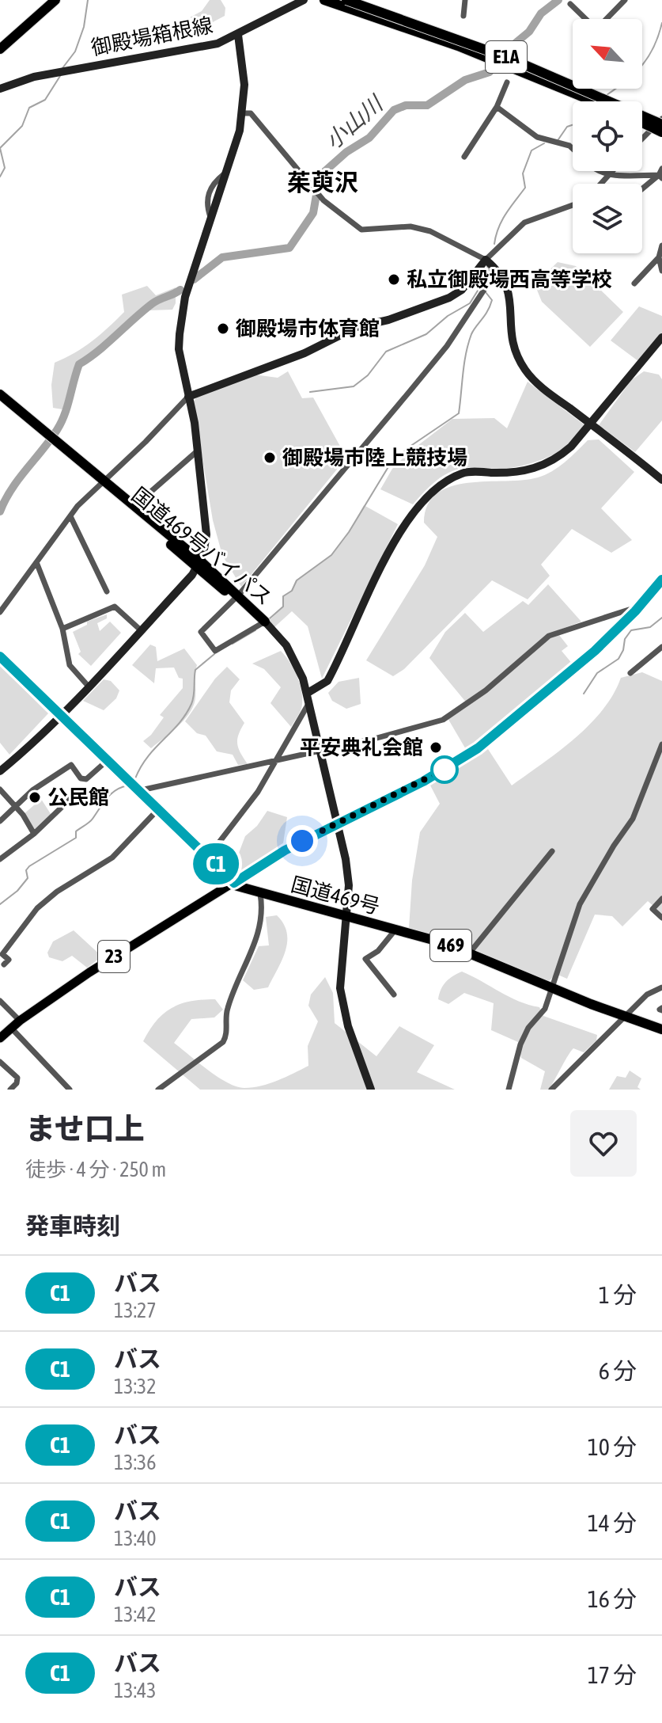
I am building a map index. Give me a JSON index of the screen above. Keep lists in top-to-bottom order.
{
  "streets": {
    "highway": [
      "E1A",
      "国道469号バイパス",
      "国道469号",
      "469"
    ],
    "main road": ["23"],
    "street": ["御殿場箱根線"]
  },
  "crossings": [
    ["国道469号", "23"]
  ],
  "districts": ["茱萸沢"],
  "water": ["小山川"],
  "places": [
    "私立御殿場西高等学校",
    "御殿場市体育館",
    "御殿場市陸上競技場",
    "平安典礼会館",
    "公民館"
  ],
  "lines": ["bus line C1"],
  "north": "top left",
  "page": {
    "on_map": "C1",
    "heading": [
      ["ませ口上", "徒歩 · 4 分 · 250 m"],
      "発車時刻"
    ],
    "list": [
      {
        "mark": "C1",
        "name": "バス",
        "note": "13:27",
        "value": "1 分"
      },
      {
        "mark": "C1",
        "name": "バス",
        "note": "13:32",
        "value": "6 分"
      },
      {
        "mark": "C1",
        "name": "バス",
        "note": "13:36",
        "value": "10 分"
      },
      {
        "mark": "C1",
        "name": "バス",
        "note": "13:40",
        "value": "14 分"
      },
      {
        "mark": "C1",
        "name": "バス",
        "note": "13:42",
        "value": "16 分"
      },
      {
        "mark": "C1",
        "name": "バス",
        "note": "13:43",
        "value": "17 分"
      }
    ]
  }
}
